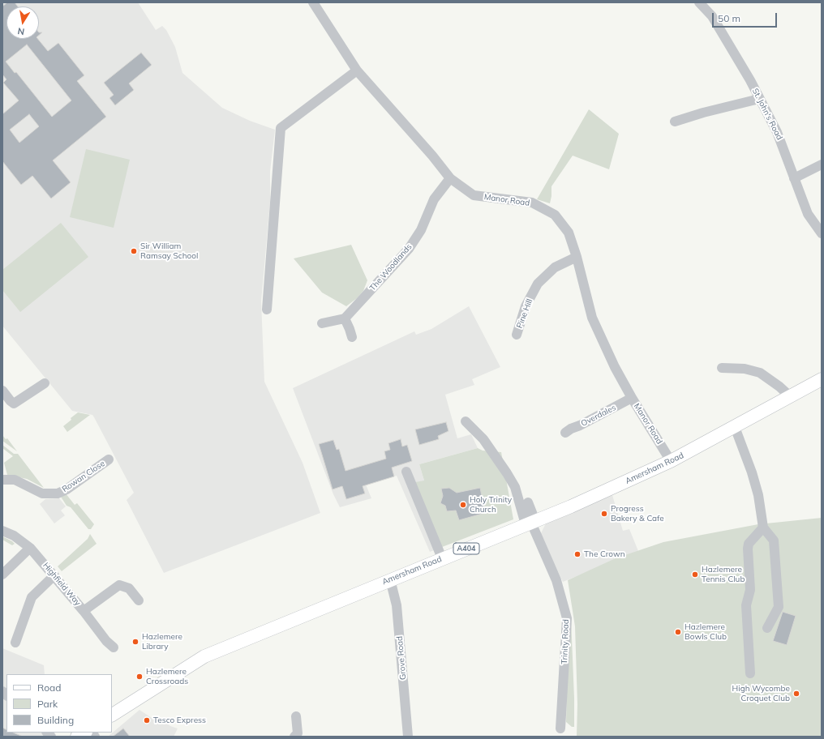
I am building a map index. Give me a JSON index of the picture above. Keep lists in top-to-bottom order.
{
  "streets": {
    "main road": ["Amersham Road", "A404"],
    "street": [
      "St. John's Road",
      "Manor Road",
      "The Woodlands",
      "Pine Hill",
      "Overdales",
      "Rowan Close",
      "Highfield Way",
      "Trinity Road",
      "Grove Road"
    ]
  },
  "crossings": [
    ["Manor Road", "The Woodlands"],
    ["Manor Road", "Pine Hill"],
    ["Manor Road", "Overdales"],
    ["Manor Road", "Amersham Road"],
    ["Amersham Road", "Trinity Road"],
    ["Amersham Road", "Grove Road"]
  ],
  "places": [
    "Sir William Ramsay School",
    "Holy Trinity Church",
    "Progress Bakery & Cafe",
    "The Crown",
    "Hazlemere Tennis Club",
    "Hazlemere Bowls Club",
    "Hazlemere Library",
    "Hazlemere Crossroads",
    "High Wycombe Croquet Club",
    "Tesco Express"
  ],
  "legend": ["Road", "Park", "Building"],
  "scale_bar": "50 m",
  "north": "bottom"
}
